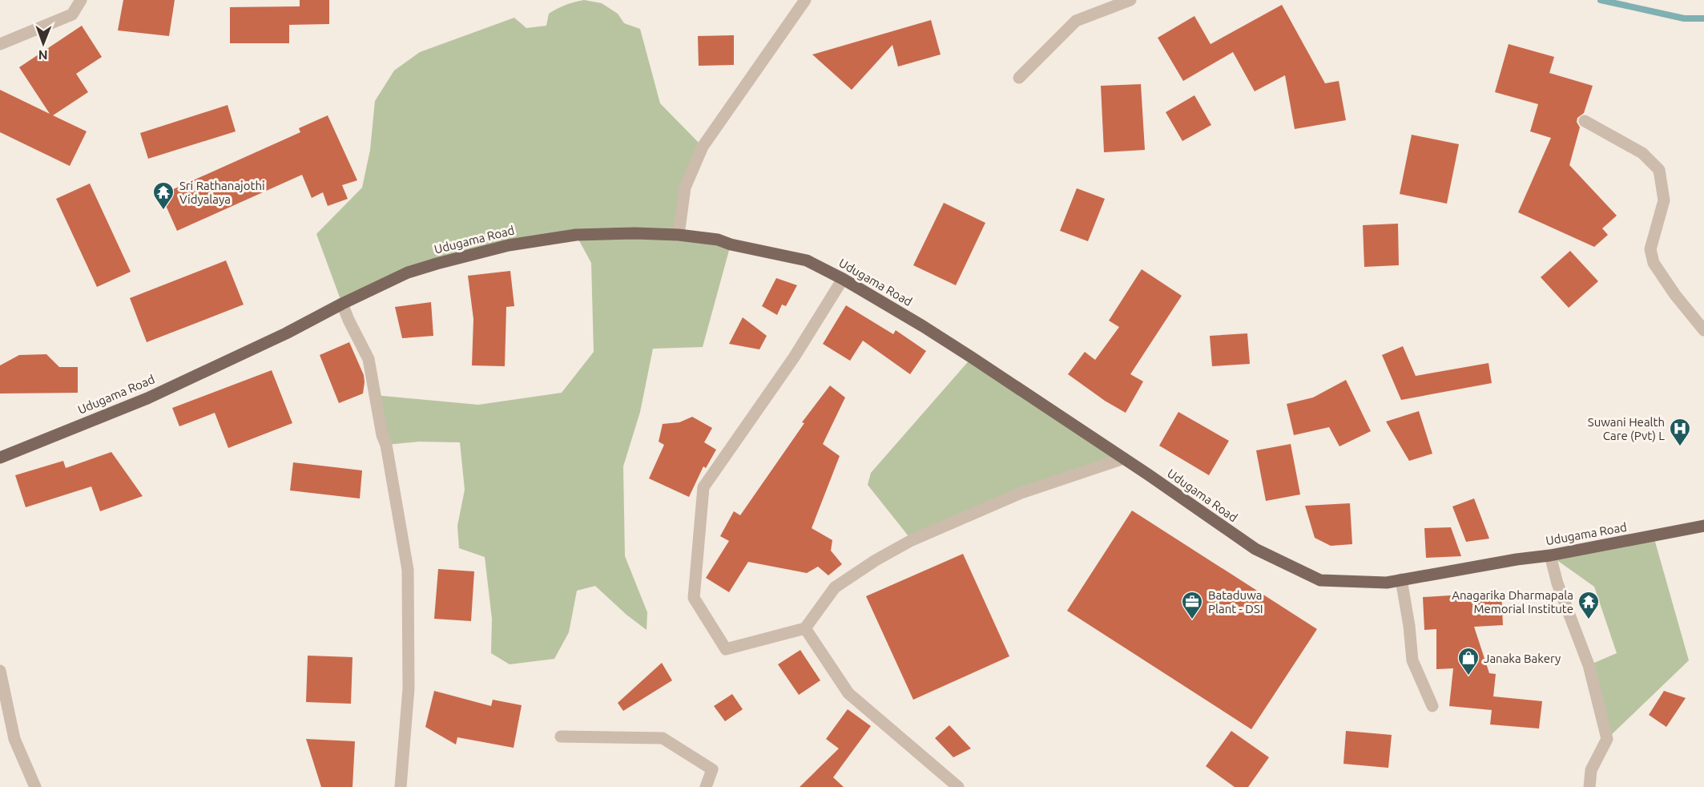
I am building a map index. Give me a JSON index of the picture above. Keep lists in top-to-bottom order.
{
  "streets": {
    "main road": ["Udugama Road"]
  },
  "places": {
    "temple": ["Sri Rathanajothi Vidyalaya", "Anagarika Dharmapala Memorial Institute"],
    "hospital": ["Suwani Health Care (Pvt) L"],
    "office": ["Bataduwa Plant - DSI"],
    "shop": ["Janaka Bakery"]
  },
  "north": "bottom"
}
